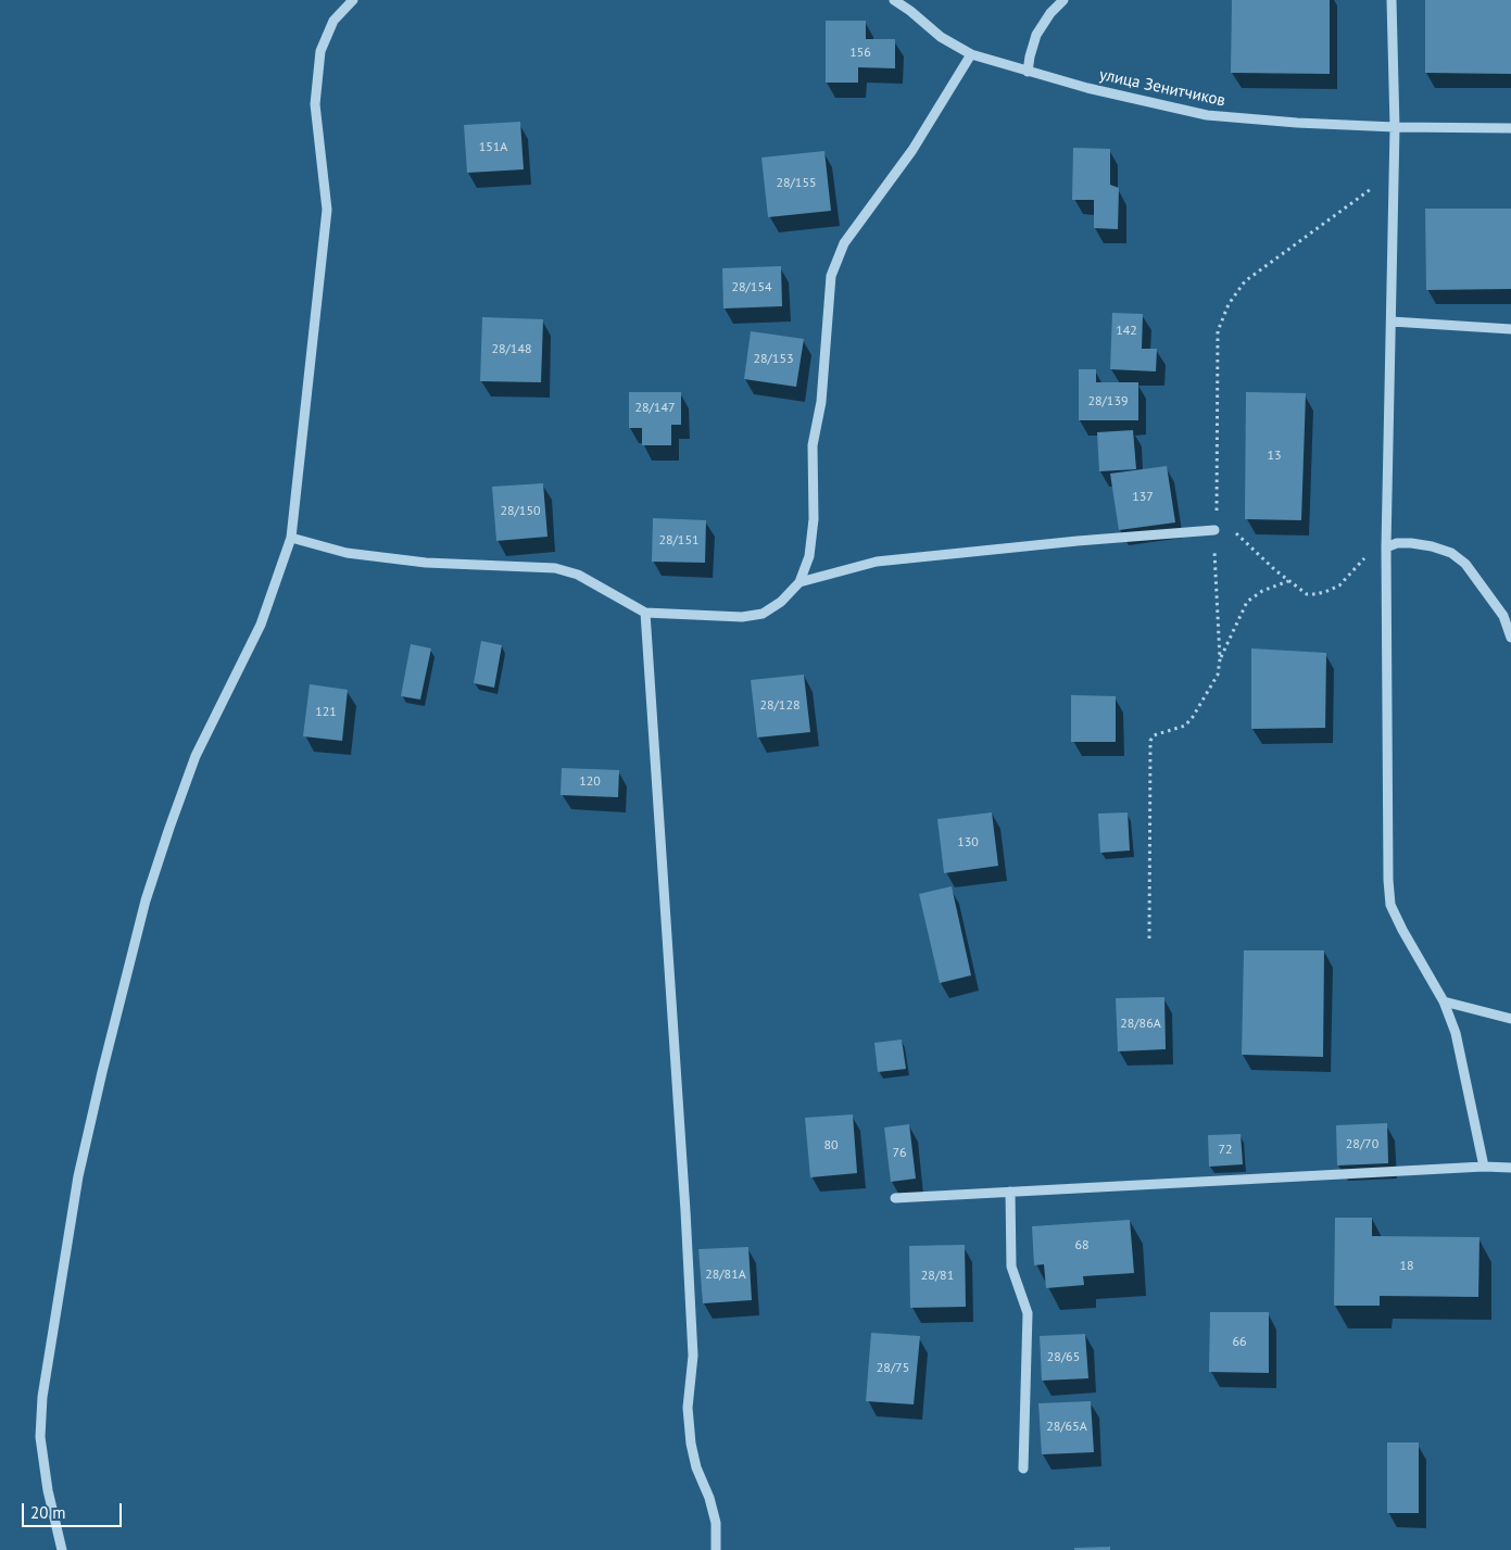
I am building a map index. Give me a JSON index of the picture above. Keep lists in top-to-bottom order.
{
  "streets": {
    "street": ["улица Зенитчиков"]
  },
  "house_numbers": [
    "156",
    "151А",
    "28/155",
    "28/154",
    "142",
    "28/148",
    "28/153",
    "28/139",
    "28/147",
    "13",
    "137",
    "28/150",
    "28/151",
    "28/128",
    "121",
    "120",
    "130",
    "28/86А",
    "28/70",
    "80",
    "72",
    "76",
    "68",
    "18",
    "28/81А",
    "28/81",
    "66",
    "28/65",
    "28/75",
    "28/65А"
  ],
  "scale_bar": "20 m"
}
